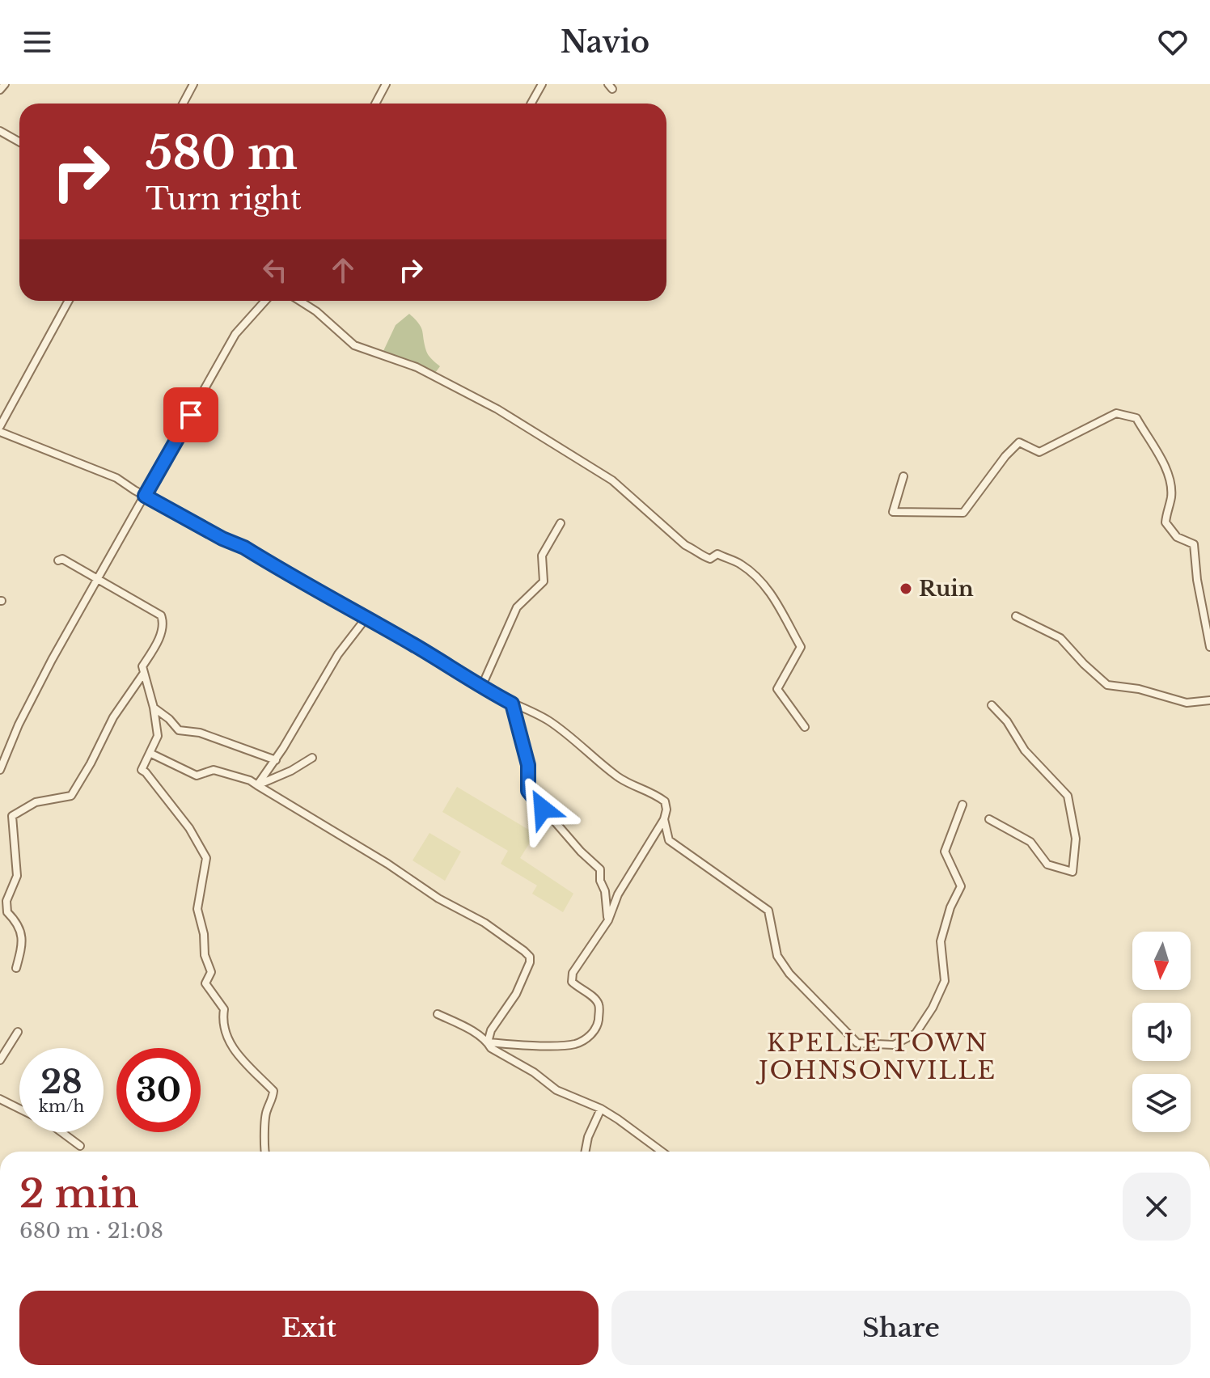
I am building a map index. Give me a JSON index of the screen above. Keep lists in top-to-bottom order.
{
  "districts": ["KPELLE TOWN JOHNSONVILLE"],
  "places": ["Ruin"],
  "north": "bottom",
  "page": {
    "header": "Navio",
    "turn": ["580 m", "Turn right"],
    "speed": "28 km/h",
    "limit": "30",
    "heading": ["2 min", "680 m · 21:08"],
    "buttons": ["Exit", "Share"]
  }
}
